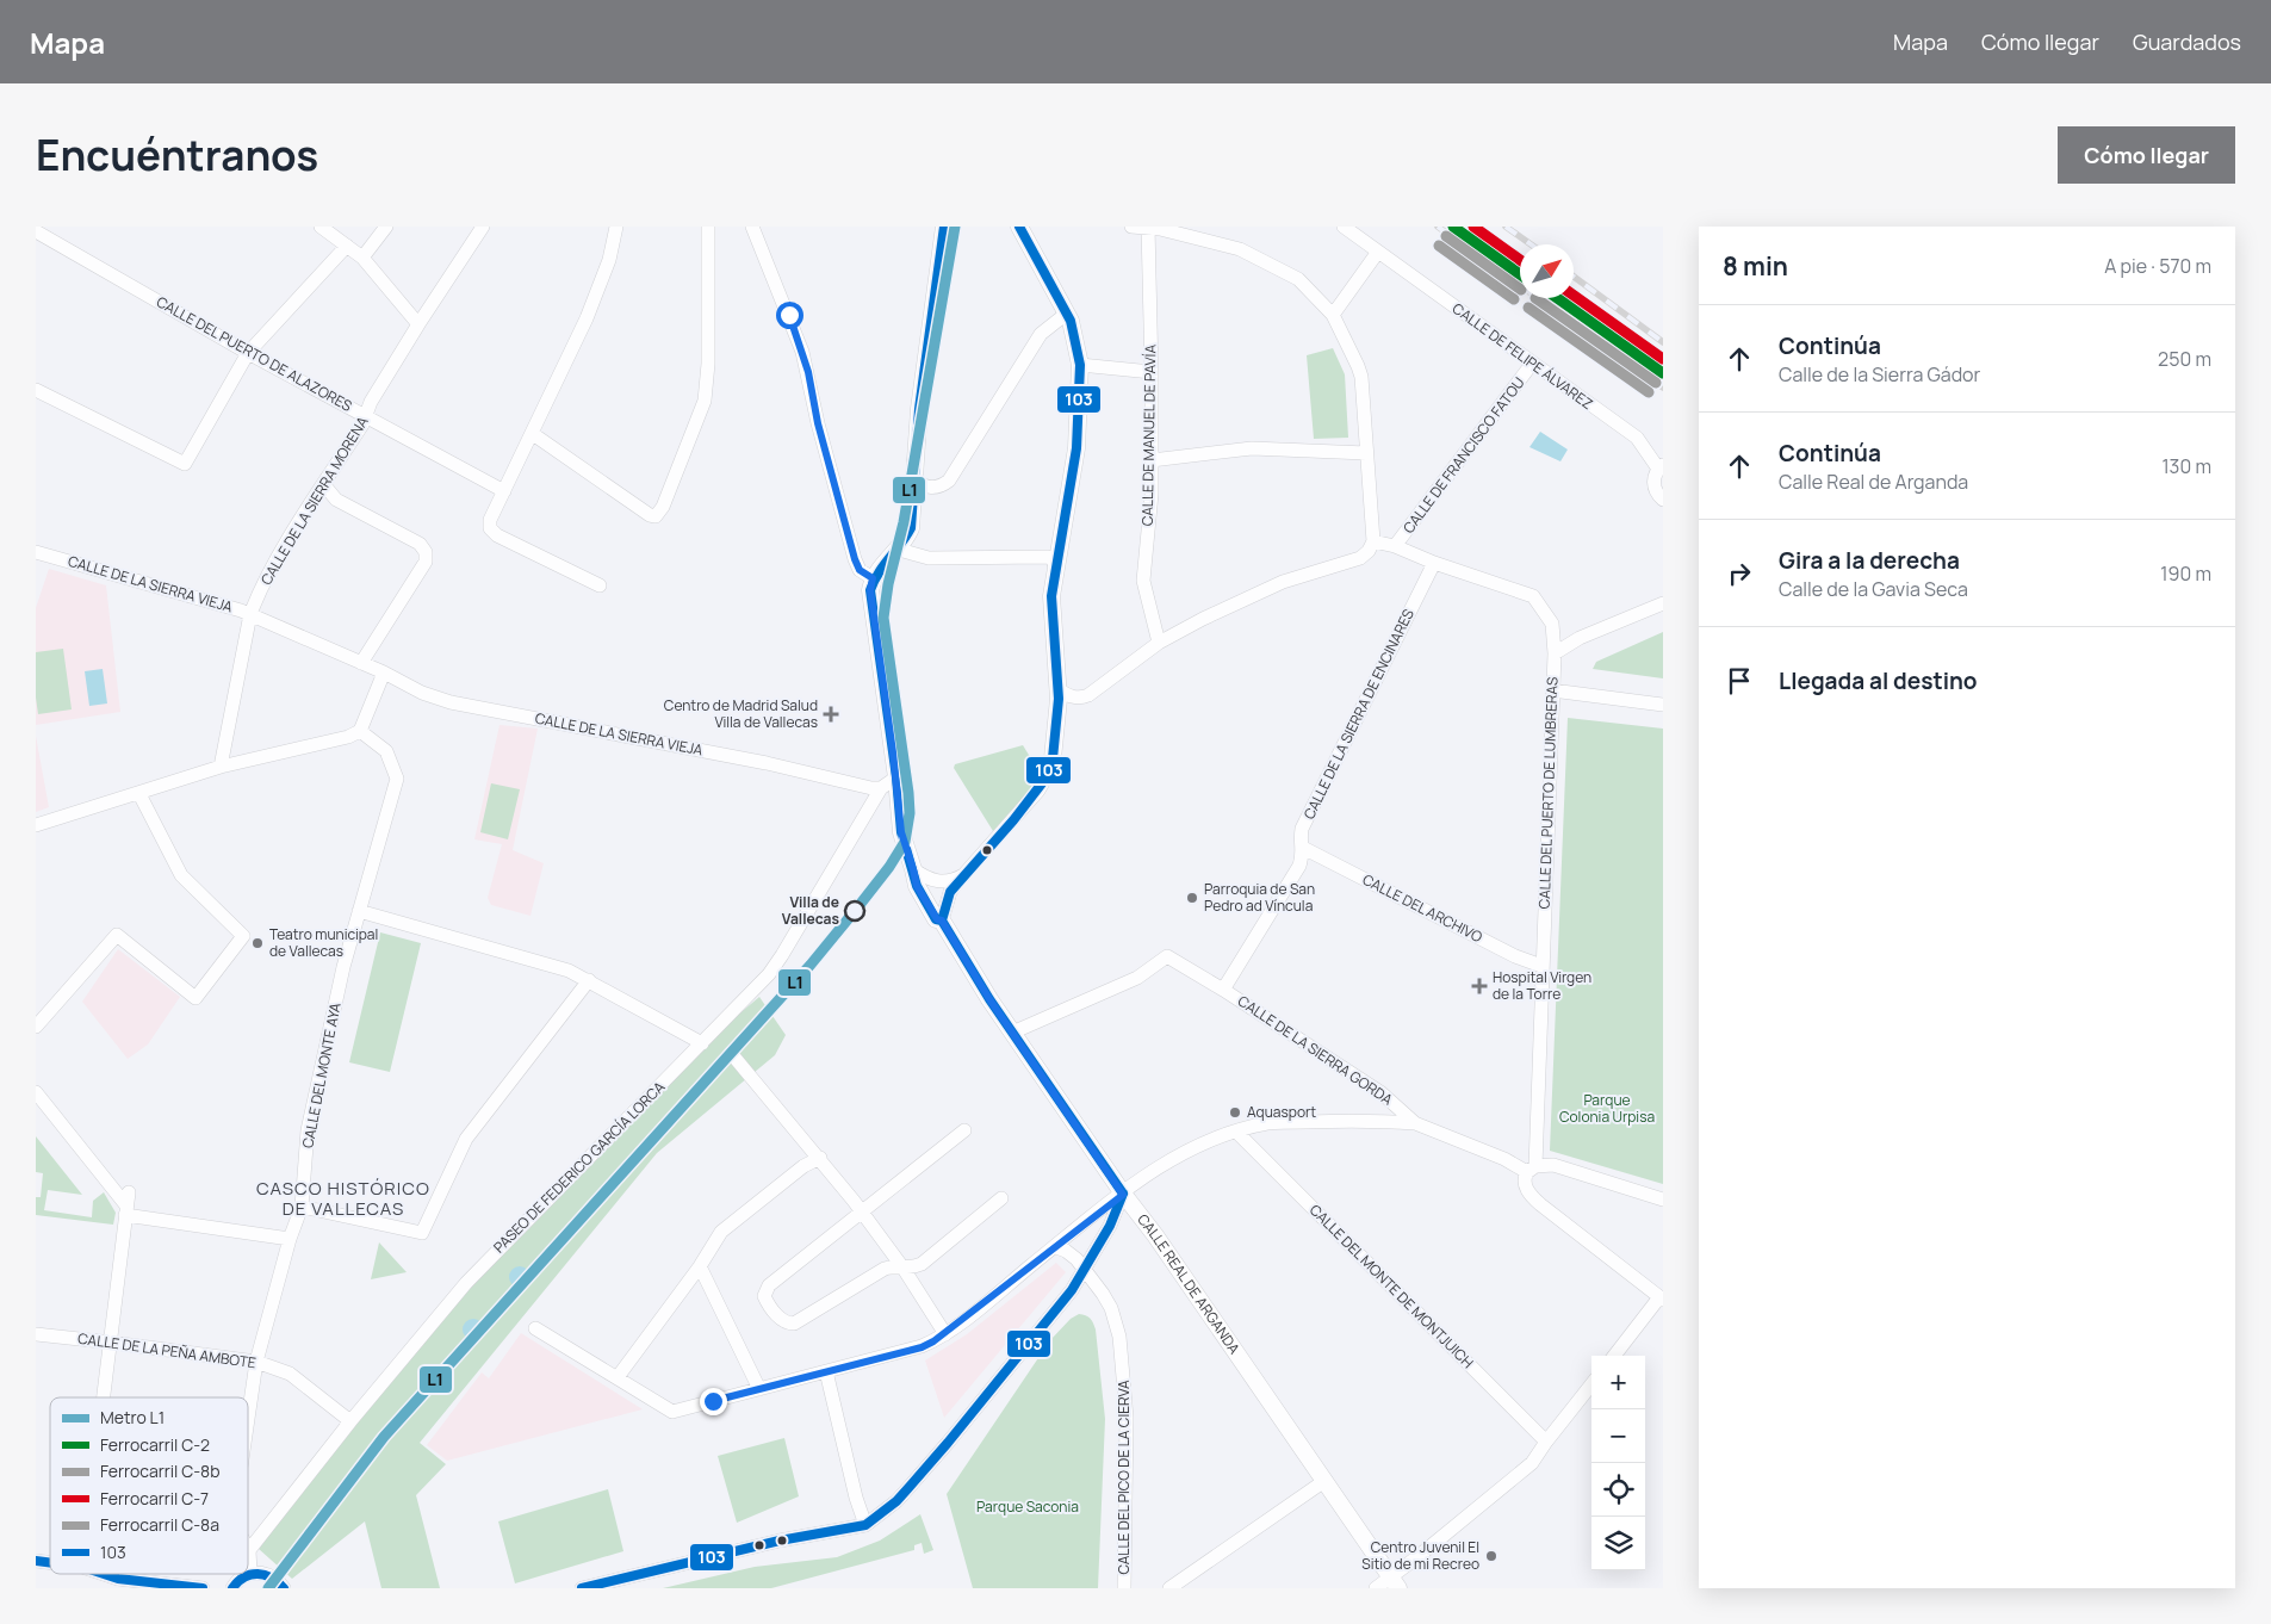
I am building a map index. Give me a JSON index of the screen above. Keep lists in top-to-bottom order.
{
  "streets": {
    "street": [
      "CALLE DEL PUERTO DE ALAZORES",
      "CALLE DE FELIPE ÁLVAREZ",
      "CALLE DE MANUEL DE PAVÍA",
      "CALLE DE FRANCISCO FATOU",
      "CALLE DE LA SIERRA MORENA",
      "CALLE DE LA SIERRA VIEJA",
      "CALLE DE LA SIERRA DE ENCINARES",
      "CALLE DEL PUERTO DE LUMBRERAS",
      "CALLE DEL ARCHIVO",
      "CALLE DE LA SIERRA GORDA",
      "CALLE DEL MONTE AYA",
      "PASEO DE FEDERICO GARCÍA LORCA",
      "CALLE REAL DE ARGANDA",
      "CALLE DEL MONTE DE MONTJUICH",
      "CALLE DE LA PEÑA AMBOTE",
      "CALLE DEL PICO DE LA CIERVA"
    ]
  },
  "crossings": [
    ["CALLE DEL PUERTO DE ALAZORES", "CALLE DE LA SIERRA MORENA"],
    ["CALLE DE FELIPE ÁLVAREZ", "CALLE DE FRANCISCO FATOU"],
    ["CALLE DE FRANCISCO FATOU", "CALLE DEL PUERTO DE LUMBRERAS"],
    ["CALLE DE LA SIERRA MORENA", "CALLE DE LA SIERRA VIEJA"],
    ["CALLE DE LA SIERRA VIEJA", "PASEO DE FEDERICO GARCÍA LORCA"],
    ["CALLE DE LA SIERRA DE ENCINARES", "CALLE DEL PUERTO DE LUMBRERAS"],
    ["CALLE DE LA SIERRA DE ENCINARES", "CALLE DEL ARCHIVO"],
    ["CALLE DE LA SIERRA DE ENCINARES", "CALLE DE LA SIERRA GORDA"],
    ["CALLE DEL PUERTO DE LUMBRERAS", "CALLE DEL ARCHIVO"],
    ["CALLE DEL PUERTO DE LUMBRERAS", "CALLE DE LA SIERRA GORDA"],
    ["CALLE DE LA SIERRA GORDA", "CALLE REAL DE ARGANDA"],
    ["CALLE DEL MONTE AYA", "PASEO DE FEDERICO GARCÍA LORCA"],
    ["CALLE DEL MONTE AYA", "CALLE DE LA PEÑA AMBOTE"],
    ["PASEO DE FEDERICO GARCÍA LORCA", "CALLE REAL DE ARGANDA"],
    ["PASEO DE FEDERICO GARCÍA LORCA", "CALLE DE LA PEÑA AMBOTE"]
  ],
  "districts": ["CASCO HISTÓRICO DE VALLECAS"],
  "parks": ["Parque Colonia Urpisa", "Parque Saconia"],
  "places": {
    "health": ["Centro de Madrid Salud Villa de Vallecas", "Hospital Virgen de la Torre"],
    "other": [
      "Parroquia de San Pedro ad Víncula",
      "Villa de Vallecas",
      "Teatro municipal de Vallecas",
      "Aquasport",
      "Centro Juvenil El Sitio de mi Recreo"
    ]
  },
  "lines": [
    "metro line L1",
    "rail line C-2",
    "rail line C-7",
    "transit line 103",
    "rail line C-8b",
    "rail line C-8a"
  ],
  "legend": [
    "Metro L1",
    "Ferrocarril C-2",
    "Ferrocarril C-8b",
    "Ferrocarril C-7",
    "Ferrocarril C-8a",
    "103"
  ],
  "north": "top right",
  "page": {
    "header": "Mapa",
    "nav": ["Mapa", "Cómo llegar", "Guardados"],
    "title": "Encuéntranos",
    "buttons": "Cómo llegar",
    "heading": ["8 min", "A pie · 570 m"],
    "list": [
      ["Continúa", "Calle de la Sierra Gádor", "250 m"],
      ["Continúa", "Calle Real de Arganda", "130 m"],
      ["Gira a la derecha", "Calle de la Gavia Seca", "190 m"],
      "Llegada al destino"
    ],
    "map_buttons": ["+", "−"]
  }
}
